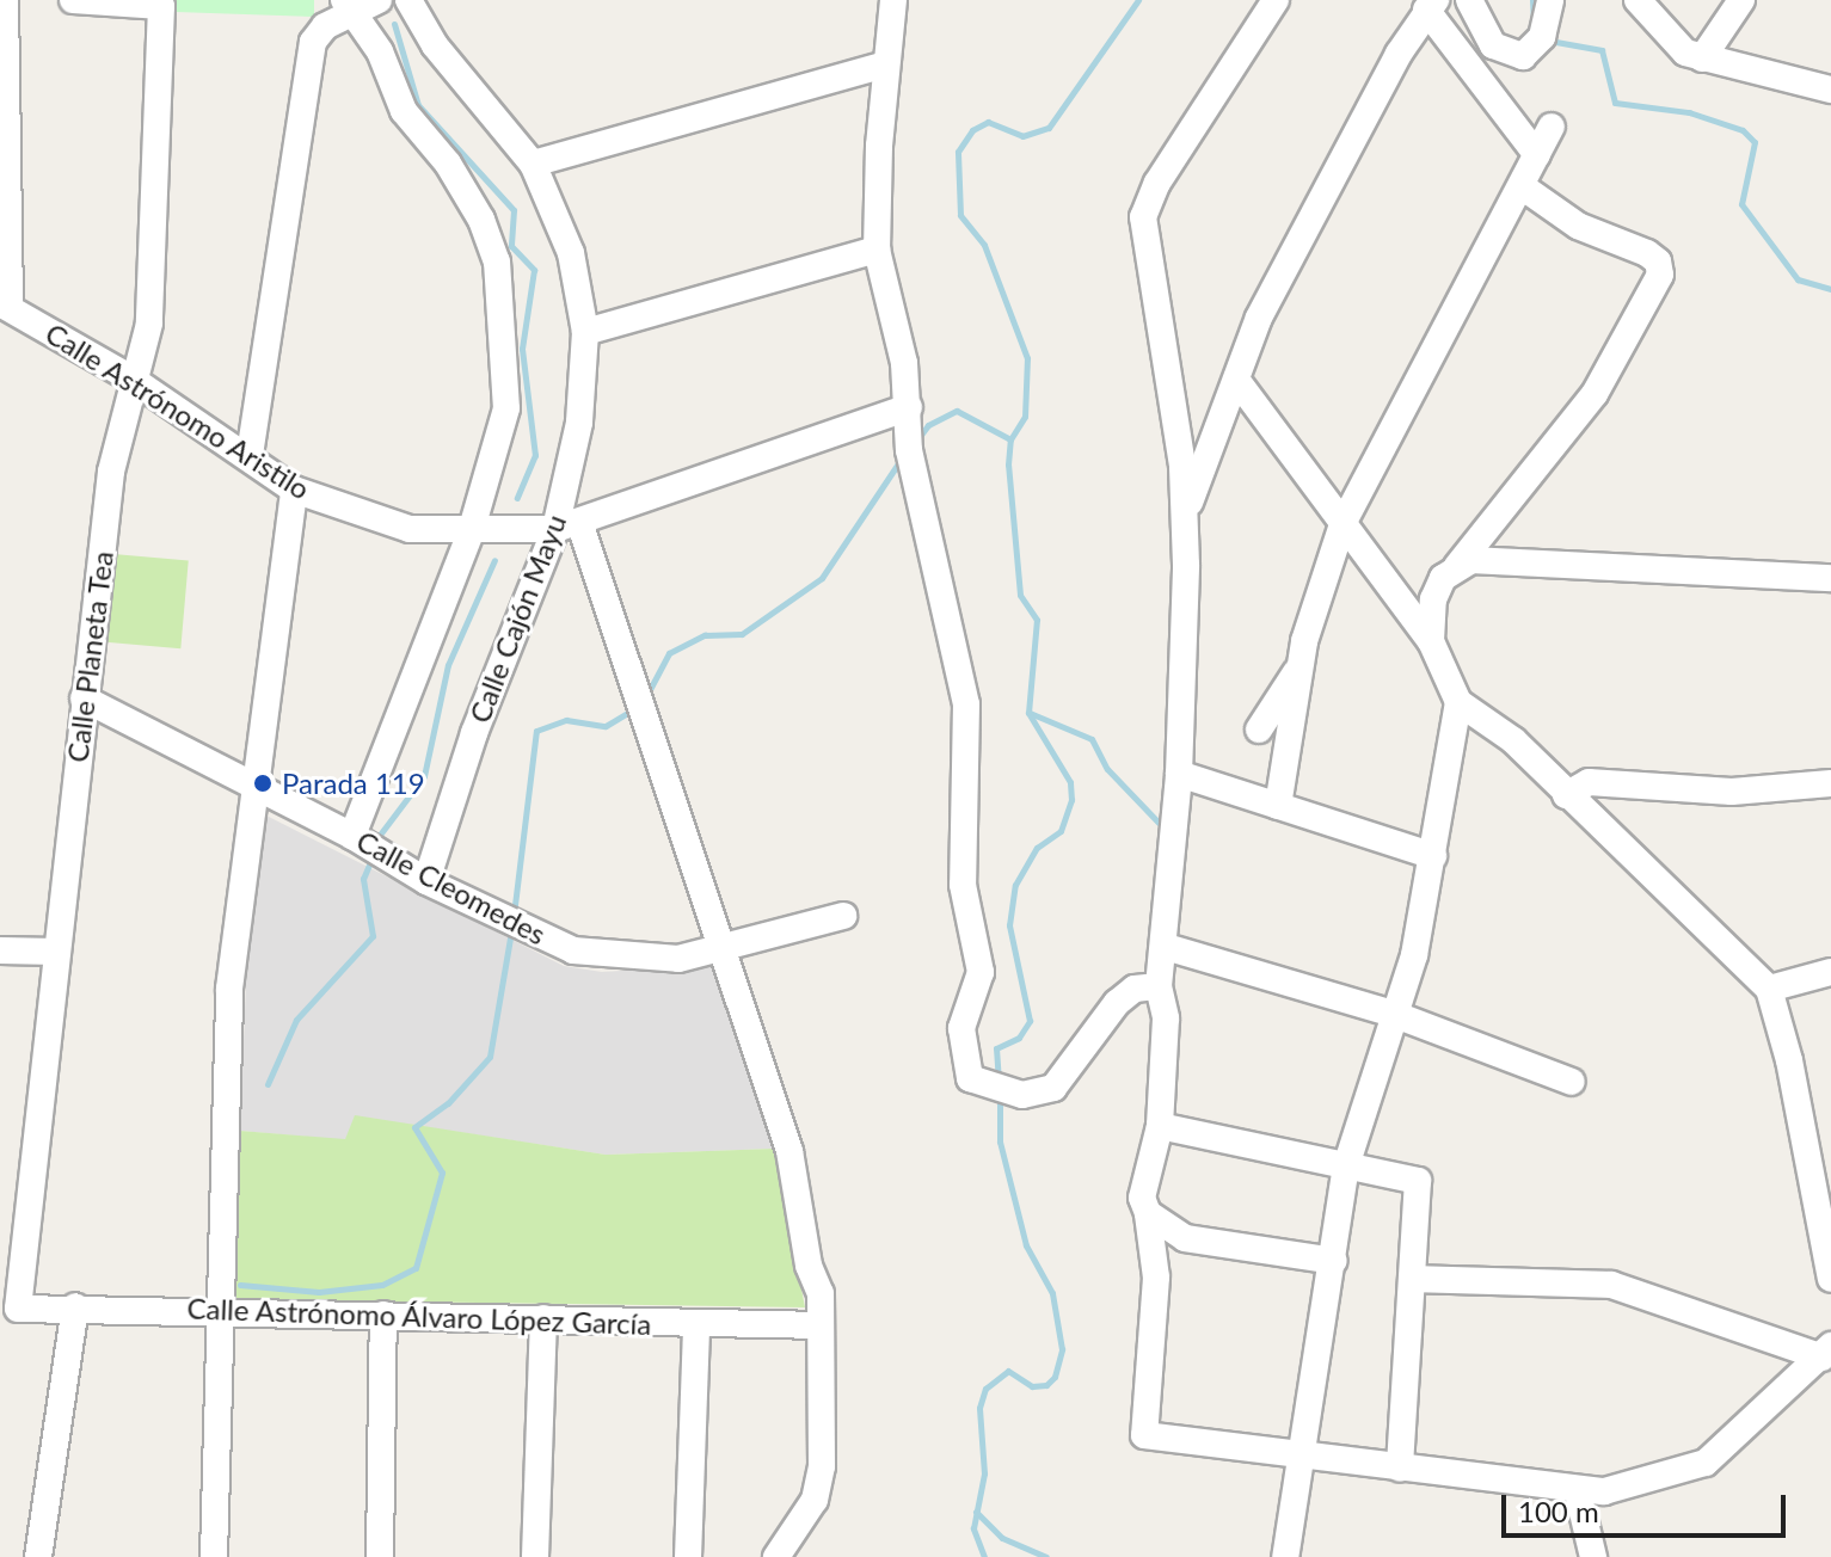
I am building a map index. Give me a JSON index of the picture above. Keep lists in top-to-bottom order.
{
  "streets": {
    "street": [
      "Calle Astrónomo Aristilo",
      "Calle Cajón Mayu",
      "Calle Planeta Tea",
      "Calle Cleomedes",
      "Calle Astrónomo Álvaro López García"
    ]
  },
  "crossings": [
    ["Calle Astrónomo Aristilo", "Calle Cajón Mayu"],
    ["Calle Astrónomo Aristilo", "Calle Planeta Tea"],
    ["Calle Cajón Mayu", "Calle Cleomedes"],
    ["Calle Planeta Tea", "Calle Cleomedes"],
    ["Calle Planeta Tea", "Calle Astrónomo Álvaro López García"]
  ],
  "places": ["Parada 119"],
  "scale_bar": "100 m"
}
